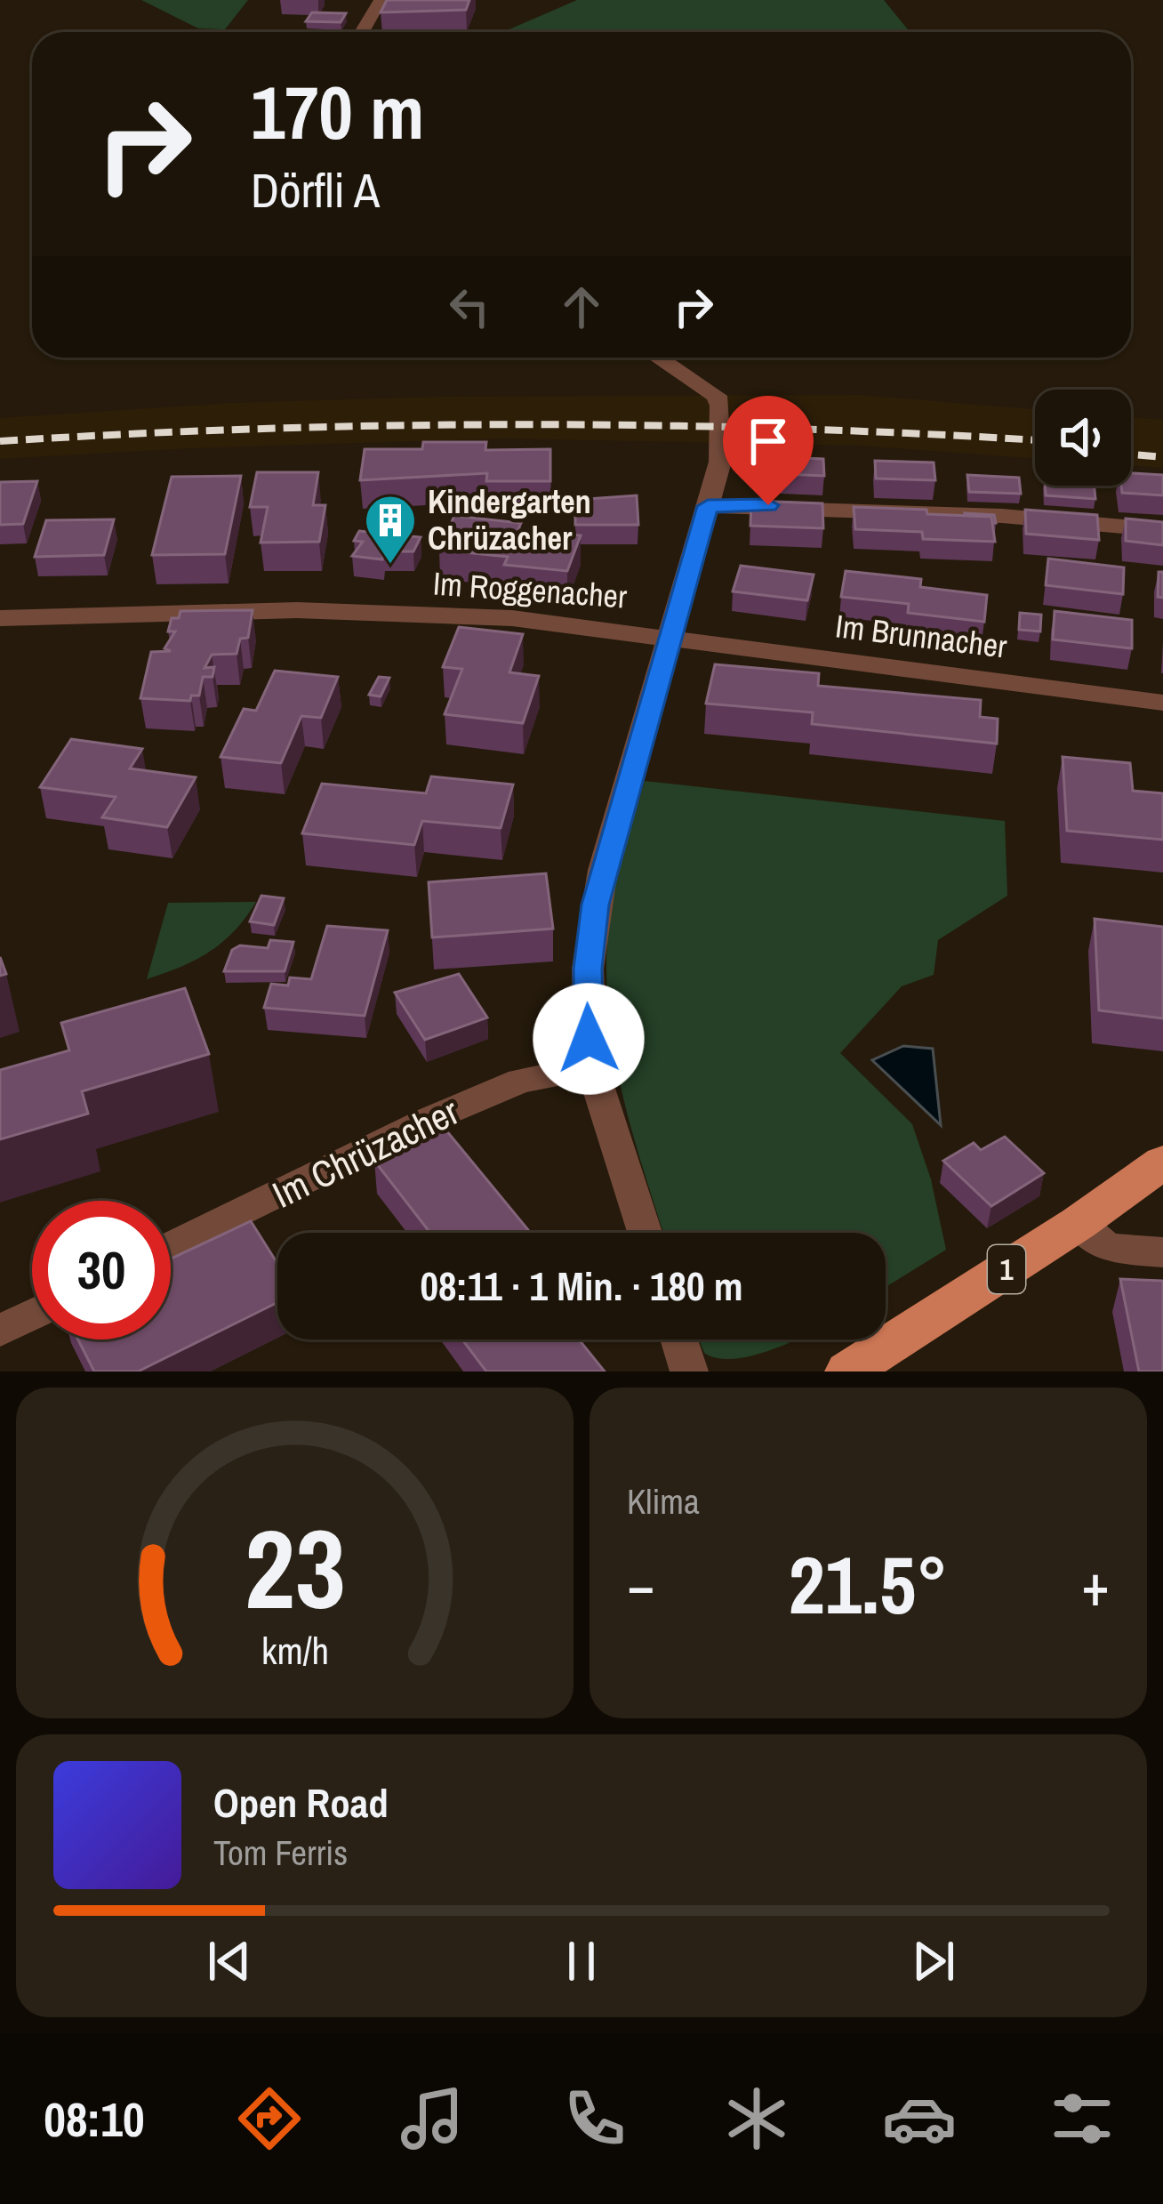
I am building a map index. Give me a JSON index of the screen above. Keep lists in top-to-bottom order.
{
  "streets": {
    "main road": ["1"],
    "street": ["Im Roggenacher", "Im Brunnacher", "Im Chrüzacher"]
  },
  "crossings": [
    ["Im Roggenacher", "Im Brunnacher"]
  ],
  "places": {
    "building": ["Kindergarten Chrüzacher"]
  },
  "page": {
    "turn": ["170 m", "Dörfli A"],
    "limit": "30",
    "trip": "08:11 · 1 Min. · 180 m",
    "tile": "Klima",
    "heat": ["−", "21.5°", "+"],
    "song": ["Open Road", "Tom Ferris"],
    "tabs": "08:10",
    "gauge": ["23", "km/h"]
  }
}
